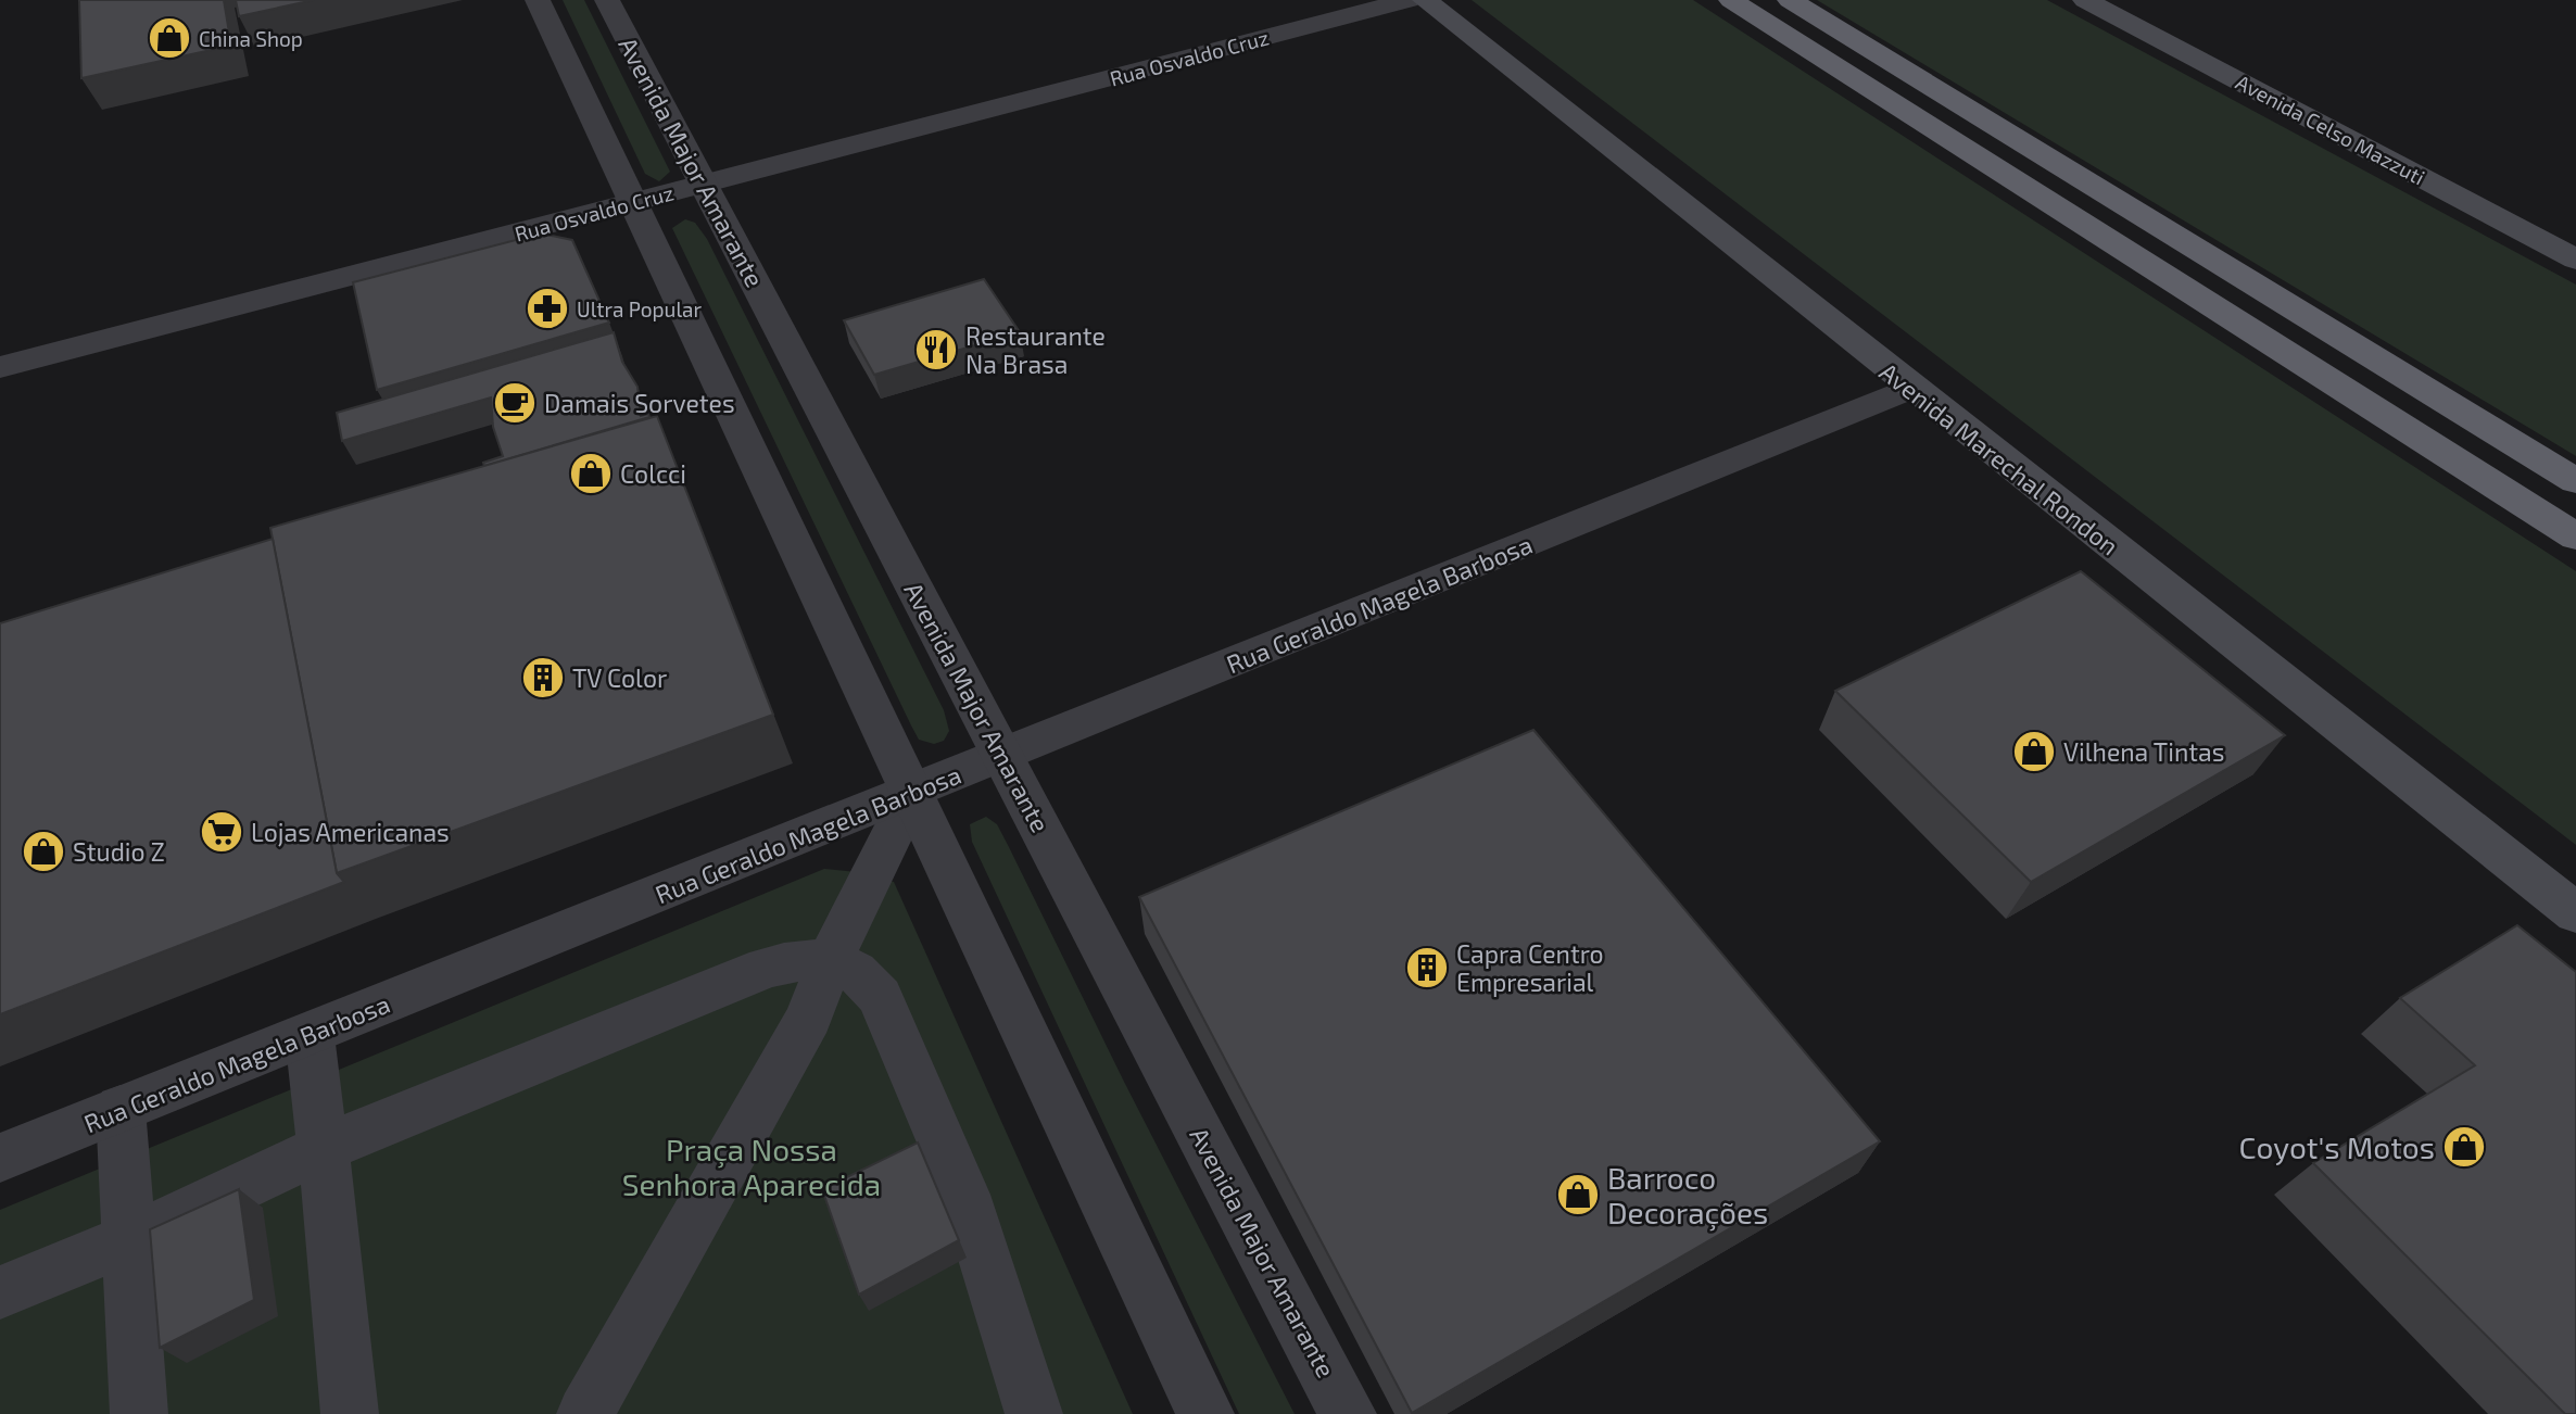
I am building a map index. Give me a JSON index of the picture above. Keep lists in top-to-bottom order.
{
  "streets": {
    "main road": ["Avenida Celso Mazzuti", "Avenida Marechal Rondon"],
    "street": ["Rua Osvaldo Cruz", "Avenida Major Amarante", "Rua Geraldo Magela Barbosa"]
  },
  "crossings": [
    ["Rua Osvaldo Cruz", "Avenida Major Amarante"],
    ["Avenida Major Amarante", "Rua Geraldo Magela Barbosa"],
    ["Avenida Marechal Rondon", "Rua Geraldo Magela Barbosa"]
  ],
  "parks": ["Praça Nossa Senhora Aparecida"],
  "places": {
    "shop": [
      "China Shop",
      "Colcci",
      "Vilhena Tintas",
      "Studio Z",
      "Coyot's Motos",
      "Barroco Decorações"
    ],
    "pharmacy": ["Ultra Popular"],
    "restaurant": ["Restaurante Na Brasa"],
    "cafe": ["Damais Sorvetes"],
    "building": ["TV Color", "Capra Centro Empresarial"],
    "supermarket": ["Lojas Americanas"]
  }
}
